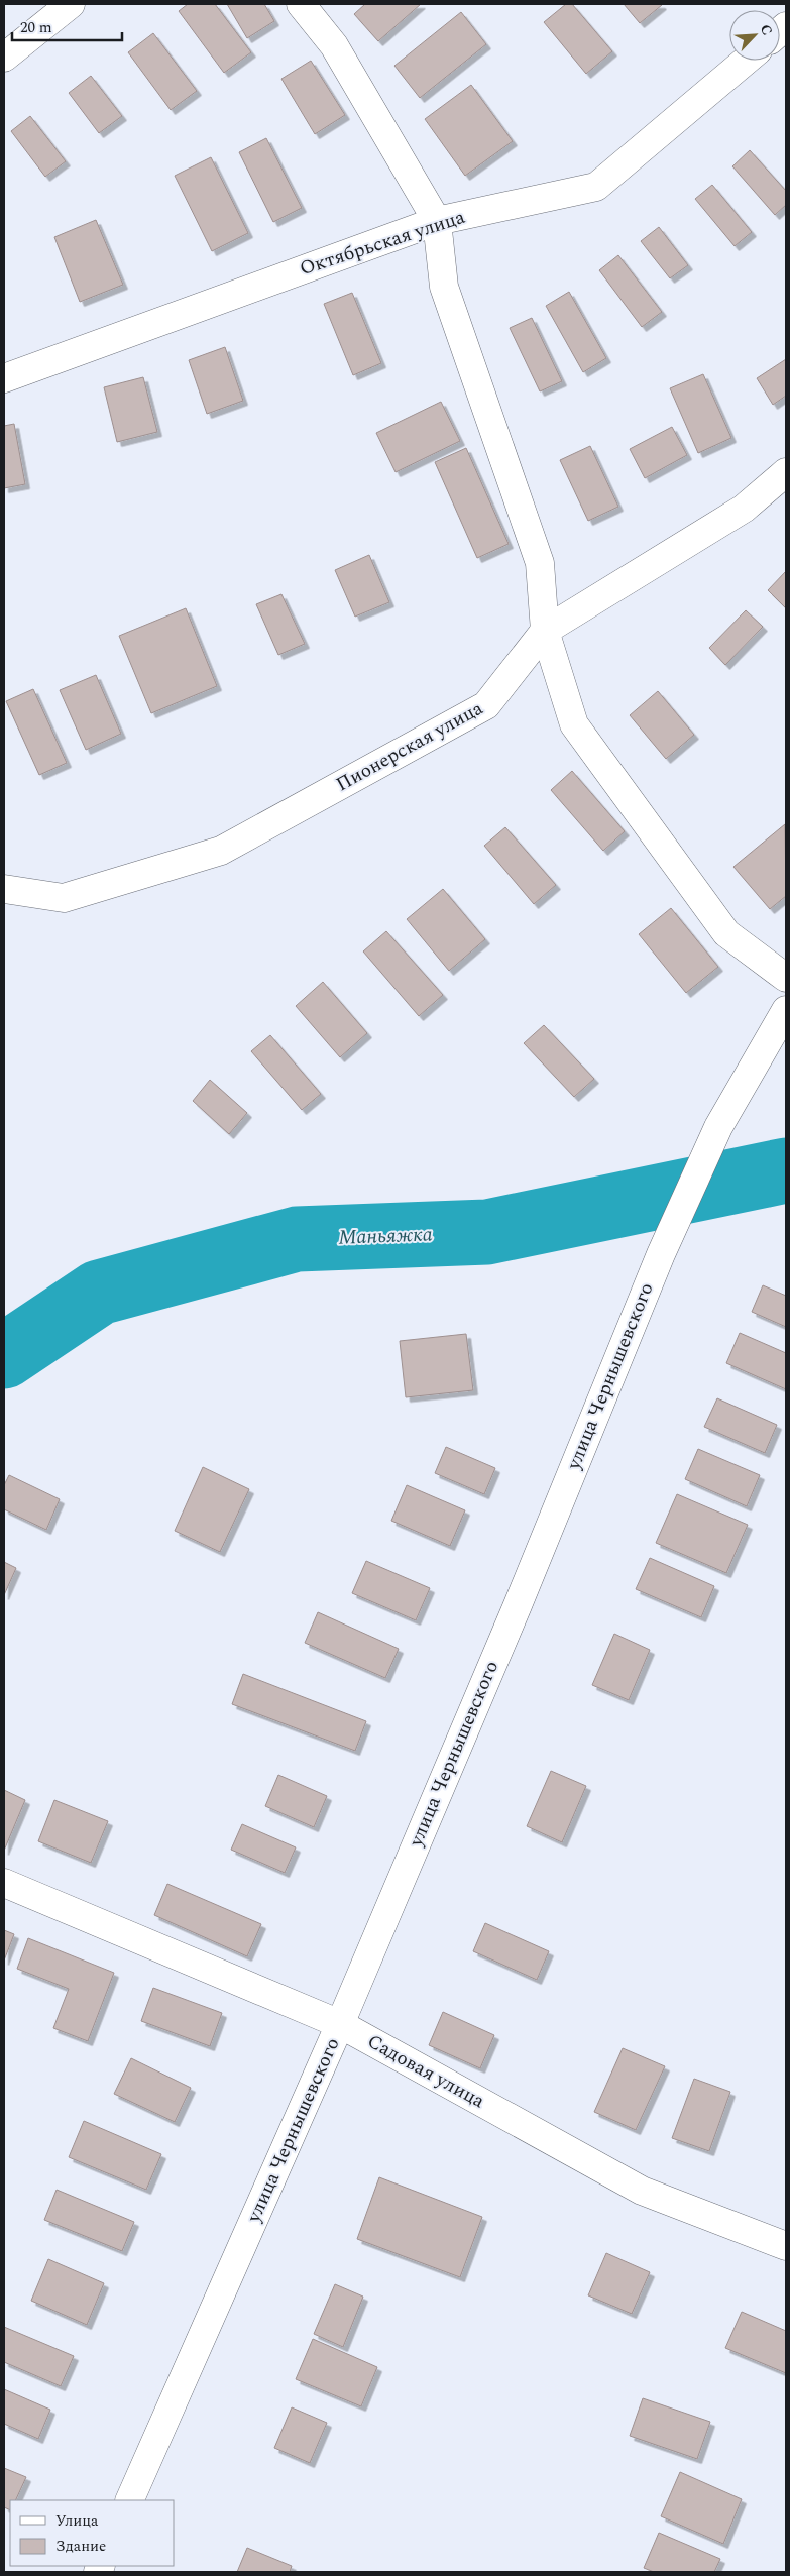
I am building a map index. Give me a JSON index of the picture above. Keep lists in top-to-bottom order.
{
  "streets": {
    "street": [
      "Октябрьская улица",
      "Пионерская улица",
      "улица Чернышевского",
      "Садовая улица"
    ]
  },
  "crossings": [
    ["улица Чернышевского", "Садовая улица"]
  ],
  "water": ["Маньяжка"],
  "legend": ["Улица", "Здание"],
  "scale_bar": "20 m",
  "north": "top right"
}
